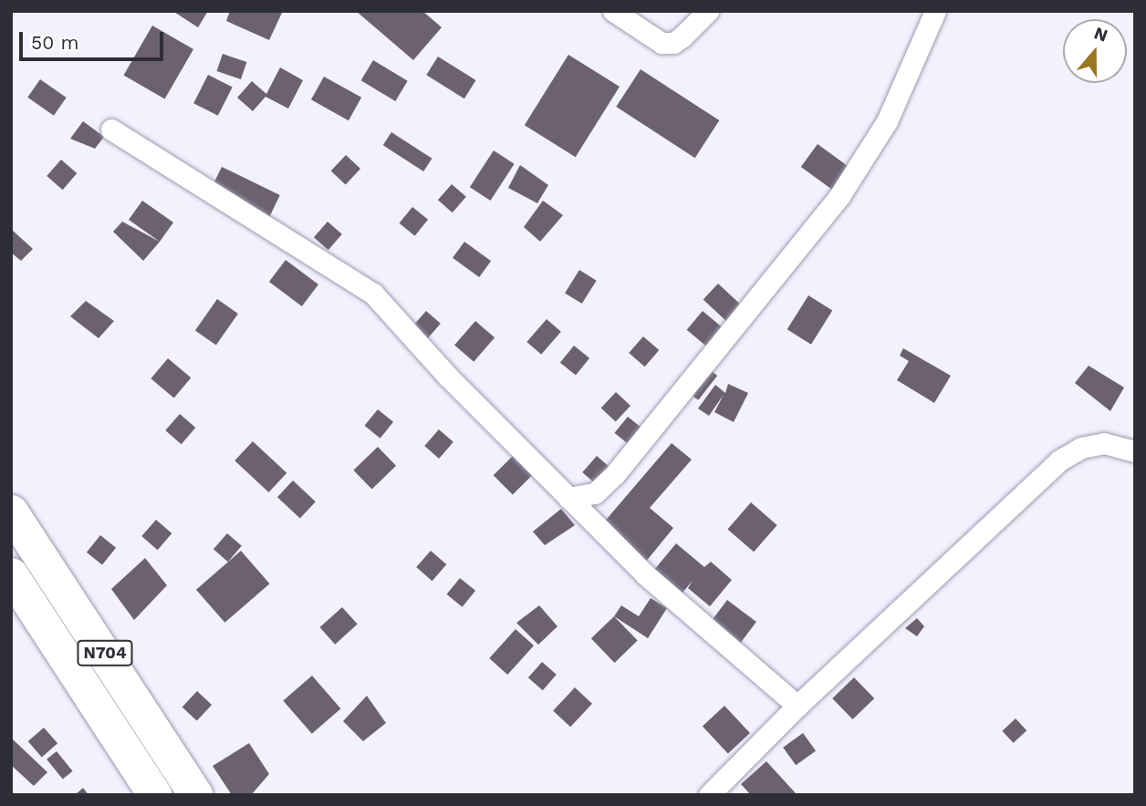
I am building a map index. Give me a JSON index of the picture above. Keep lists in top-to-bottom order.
{
  "streets": {
    "highway": ["N704"]
  },
  "scale_bar": "50 m",
  "north": "top"
}
